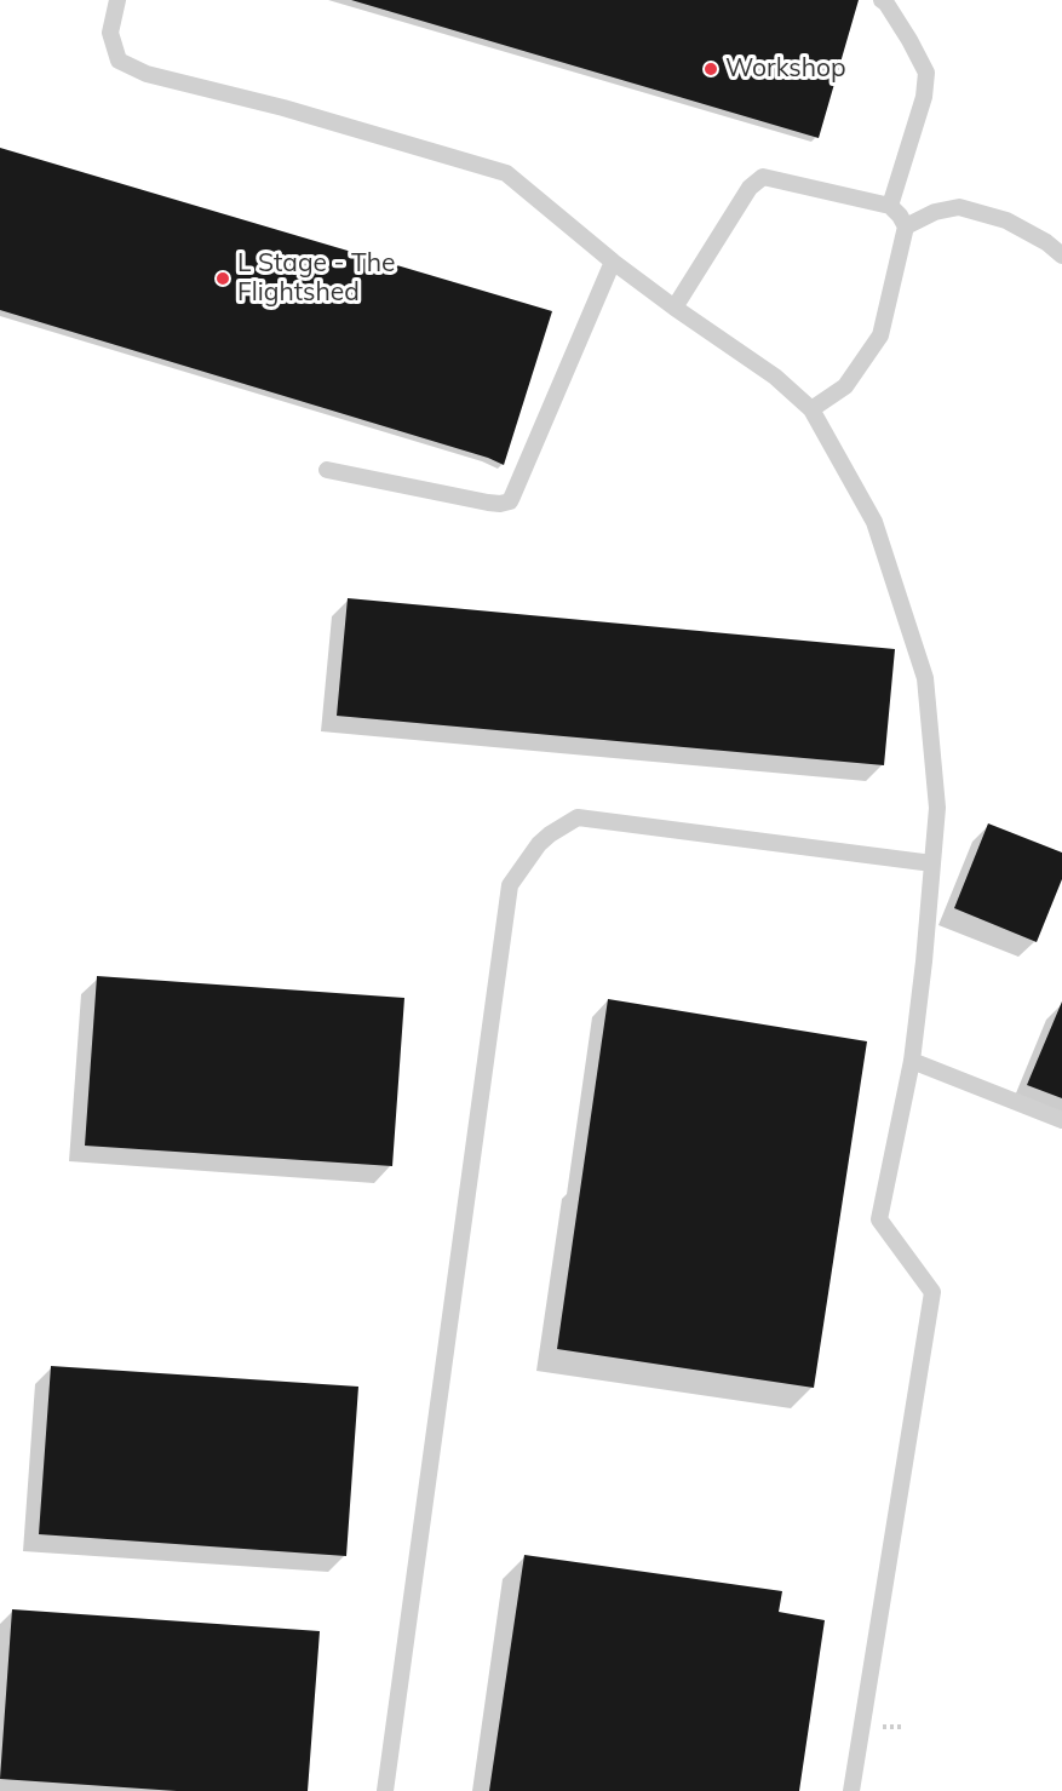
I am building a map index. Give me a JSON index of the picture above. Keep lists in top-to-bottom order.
{
  "places": ["Workshop", "L Stage - The Flightshed"]
}
